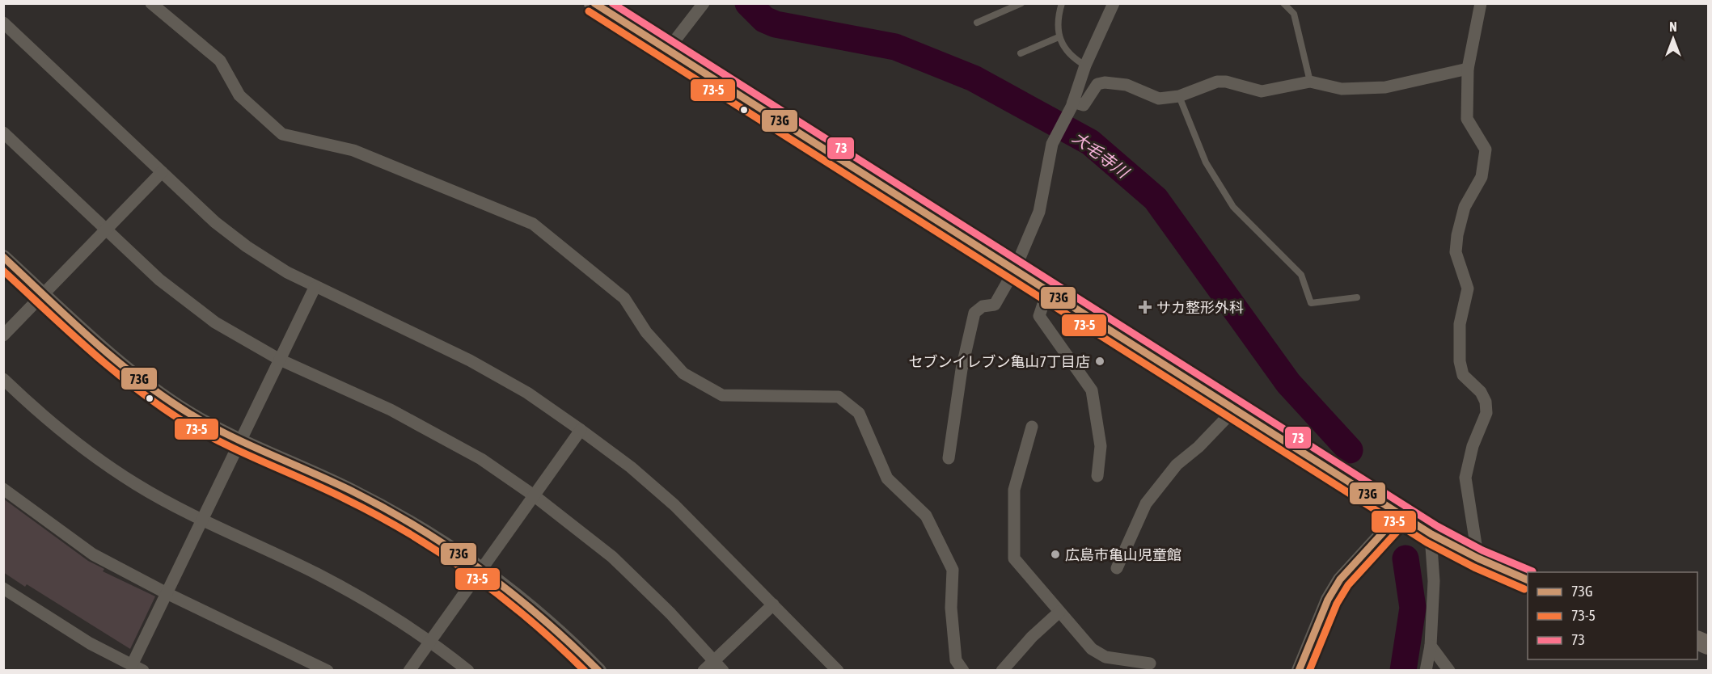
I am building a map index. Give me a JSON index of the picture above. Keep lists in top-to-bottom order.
{
  "water": ["大毛寺川"],
  "places": {
    "health": ["サカ整形外科"],
    "other": ["セブンイレブン亀山7丁目店", "広島市亀山児童館"]
  },
  "lines": ["transit line 73G", "transit line 73", "transit line 73-5"],
  "legend": ["73G", "73-5", "73"],
  "north": "top"
}
